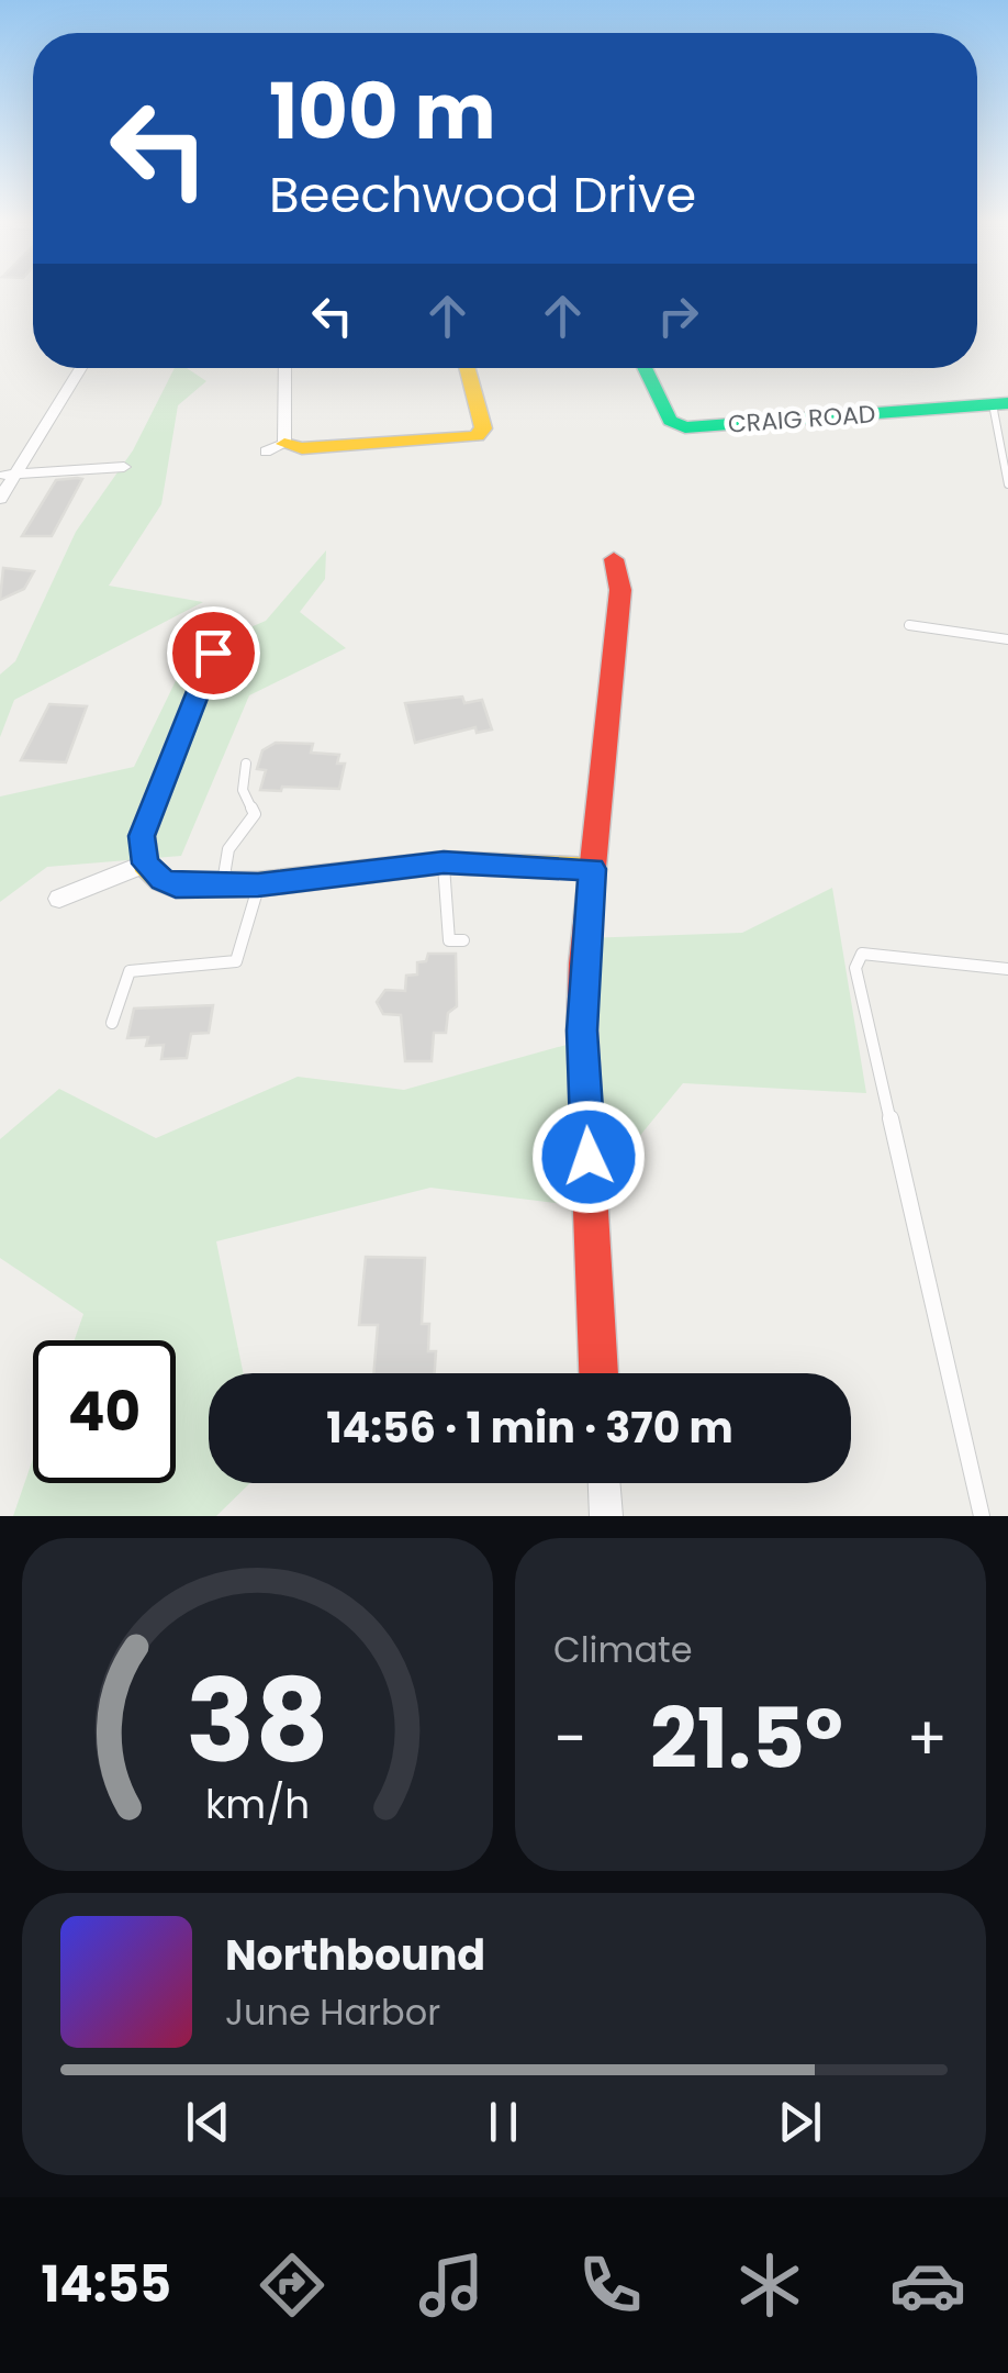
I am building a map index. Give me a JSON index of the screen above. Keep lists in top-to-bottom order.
{
  "streets": {
    "street": ["CRAIG ROAD"]
  },
  "page": {
    "turn": ["100 m", "Beechwood Drive"],
    "limit": "40",
    "trip": "14:56 · 1 min · 370 m",
    "tile": "Climate",
    "heat": ["−", "21.5°", "+"],
    "song": ["Northbound", "June Harbor"],
    "tabs": "14:55",
    "gauge": ["38", "km/h"]
  }
}
